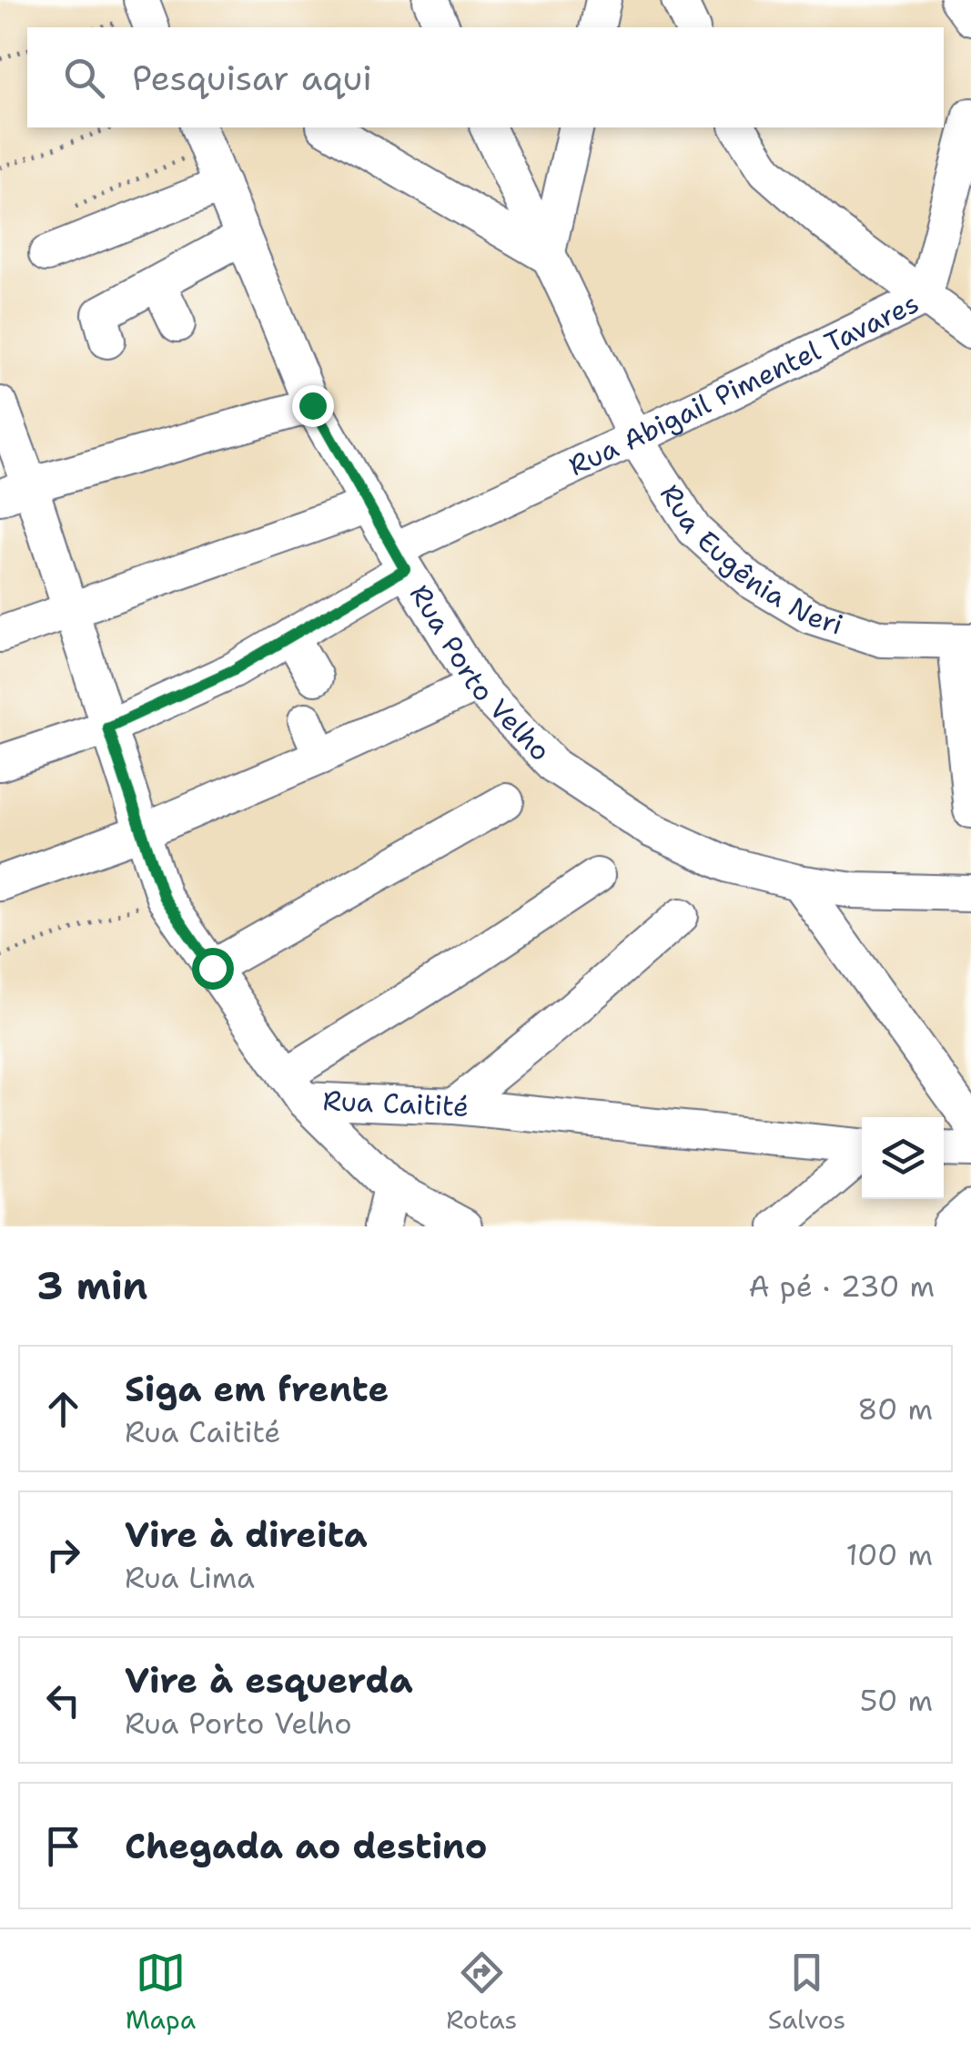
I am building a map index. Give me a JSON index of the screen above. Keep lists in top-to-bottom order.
{
  "streets": {
    "street": [
      "Rua Abigail Pimentel Tavares",
      "Rua Eugênia Neri",
      "Rua Porto Velho",
      "Rua Caitité"
    ]
  },
  "crossings": [
    ["Rua Abigail Pimentel Tavares", "Rua Eugênia Neri"],
    ["Rua Abigail Pimentel Tavares", "Rua Porto Velho"],
    ["Rua Abigail Pimentel Tavares", "Rua Caitité"]
  ],
  "page": {
    "search": "Pesquisar aqui",
    "heading": ["3 min", "A pé · 230 m"],
    "list": [
      ["Siga em frente", "Rua Caitité", "80 m"],
      ["Vire à direita", "Rua Lima", "100 m"],
      ["Vire à esquerda", "Rua Porto Velho", "50 m"],
      "Chegada ao destino"
    ],
    "nav": ["Mapa", "Rotas", "Salvos"]
  }
}
